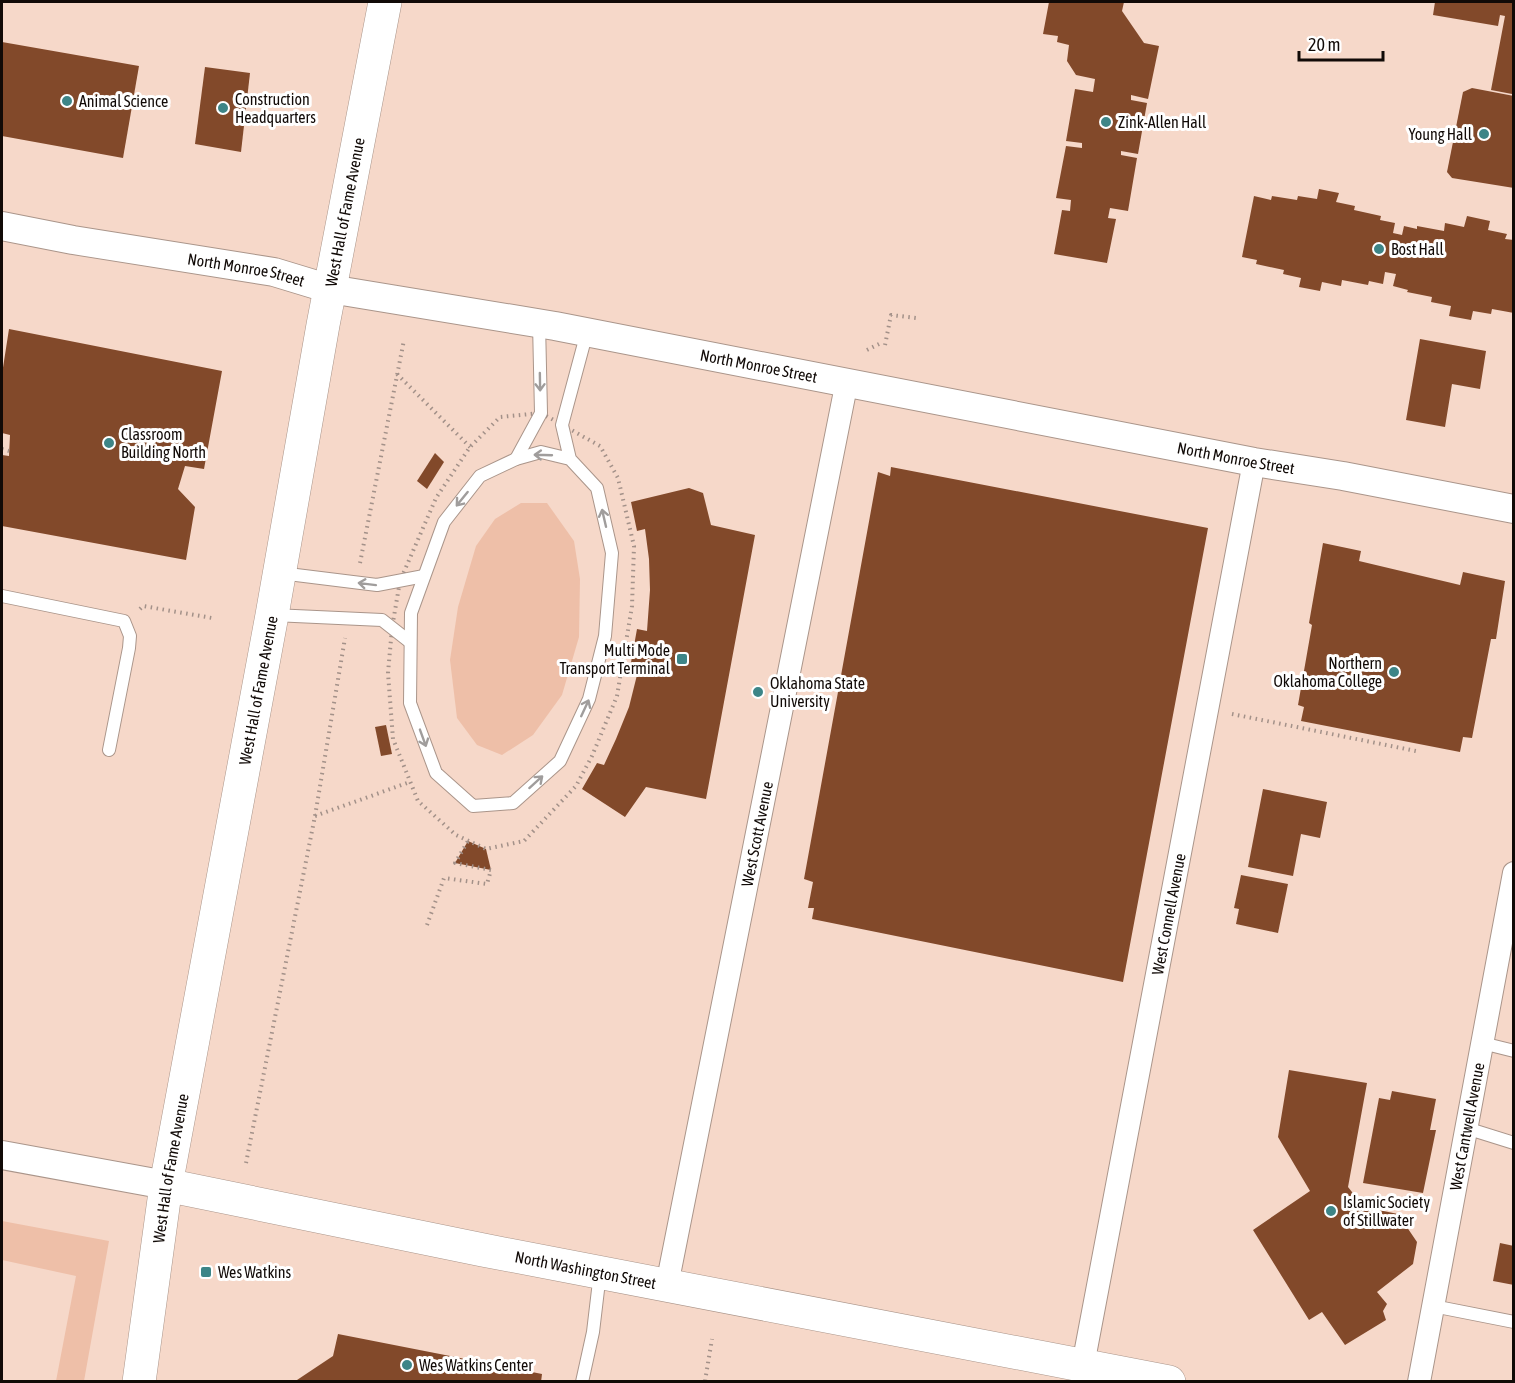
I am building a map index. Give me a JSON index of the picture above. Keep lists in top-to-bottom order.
{
  "streets": {
    "main road": ["West Hall of Fame Avenue", "North Washington Street"],
    "street": [
      "North Monroe Street",
      "West Scott Avenue",
      "West Connell Avenue",
      "West Cantwell Avenue"
    ]
  },
  "crossings": [
    ["West Hall of Fame Avenue", "North Monroe Street"],
    ["West Hall of Fame Avenue", "North Washington Street"],
    ["North Monroe Street", "West Scott Avenue"],
    ["North Monroe Street", "West Connell Avenue"],
    ["West Scott Avenue", "North Washington Street"],
    ["West Connell Avenue", "North Washington Street"]
  ],
  "places": {
    "other": [
      "Animal Science",
      "Construction Headquarters",
      "Zink-Allen Hall",
      "Young Hall",
      "Bost Hall",
      "Classroom Building North",
      "Northern Oklahoma College",
      "Oklahoma State University",
      "Islamic Society of Stillwater",
      "Wes Watkins Center"
    ],
    "transit": ["Multi Mode Transport Terminal", "Wes Watkins"]
  },
  "scale_bar": "20 m"
}
